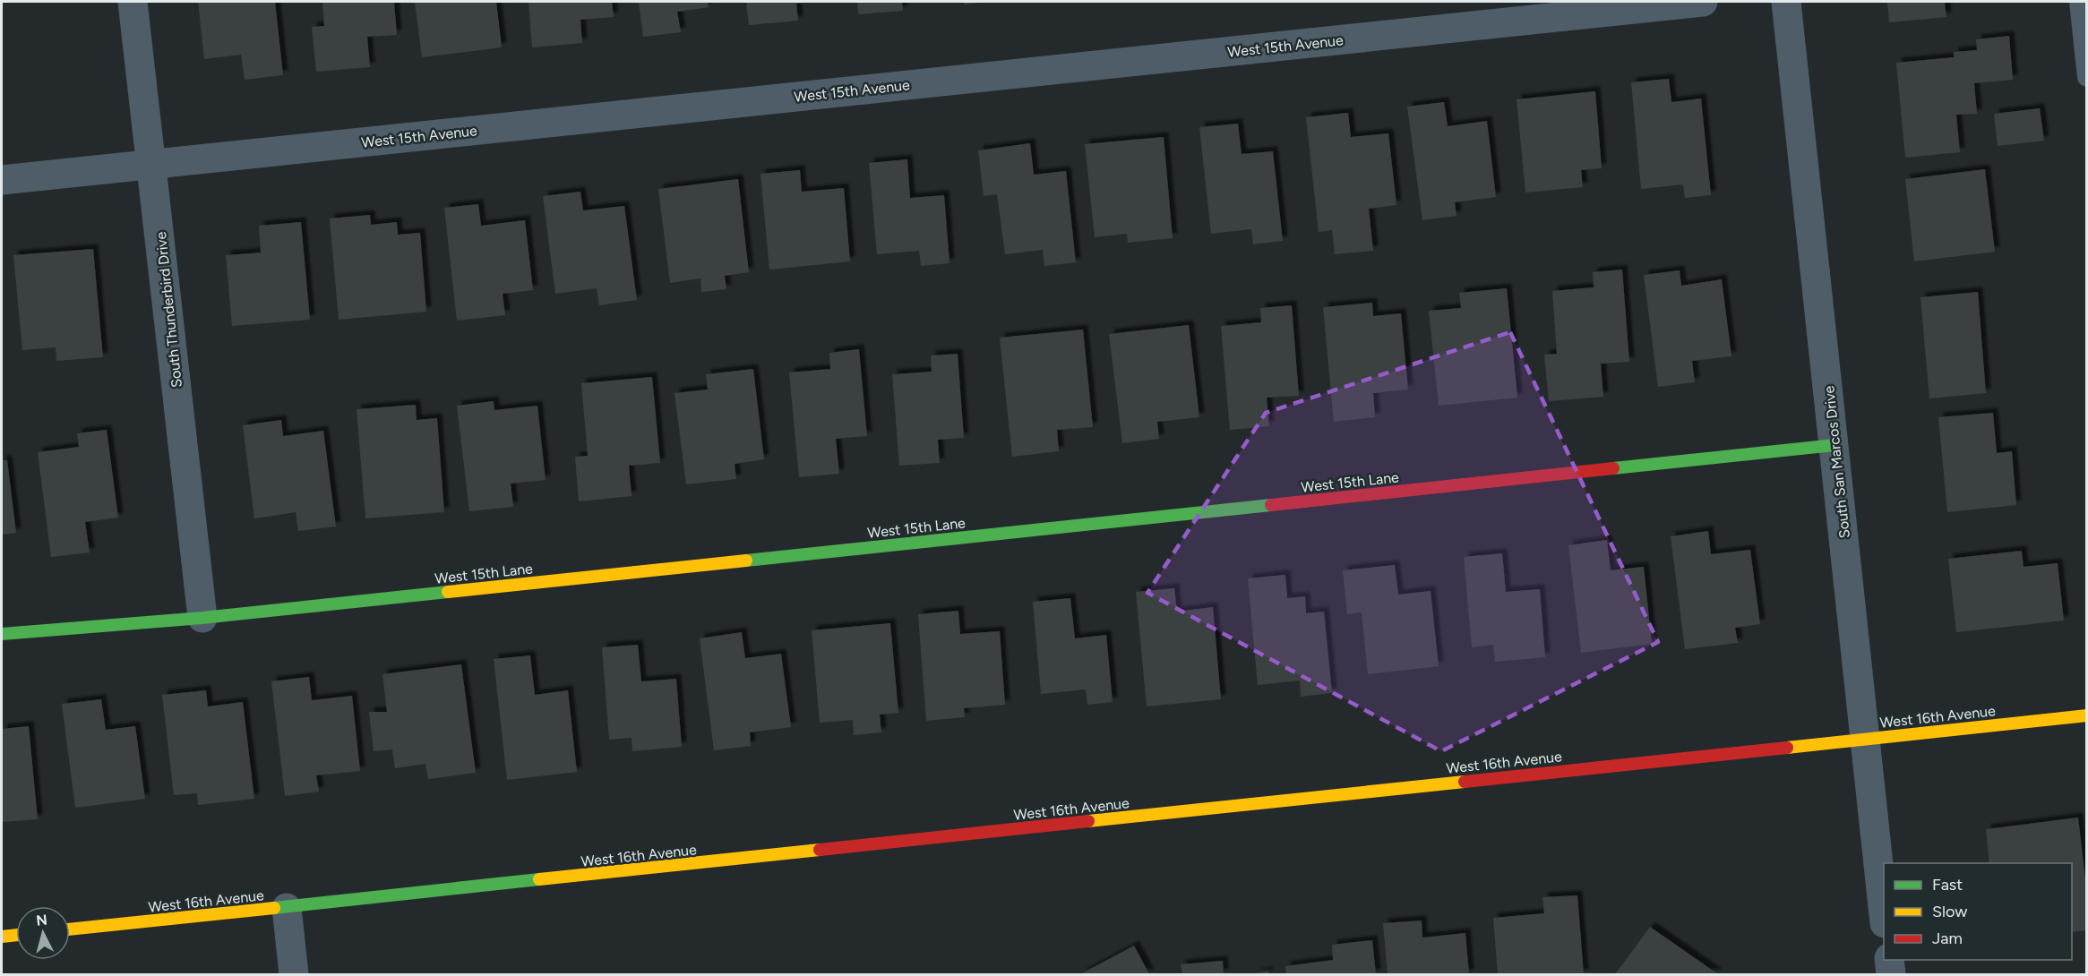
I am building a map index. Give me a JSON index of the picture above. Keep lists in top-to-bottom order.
{
  "streets": {
    "street": [
      "West 15th Avenue",
      "South Thunderbird Drive",
      "South San Marcos Drive",
      "West 15th Lane",
      "West 16th Avenue"
    ]
  },
  "crossings": [
    ["West 15th Avenue", "South Thunderbird Drive"],
    ["South Thunderbird Drive", "West 15th Lane"],
    ["South San Marcos Drive", "West 15th Lane"],
    ["South San Marcos Drive", "West 16th Avenue"]
  ],
  "legend": ["Fast", "Slow", "Jam"],
  "north": "top"
}
